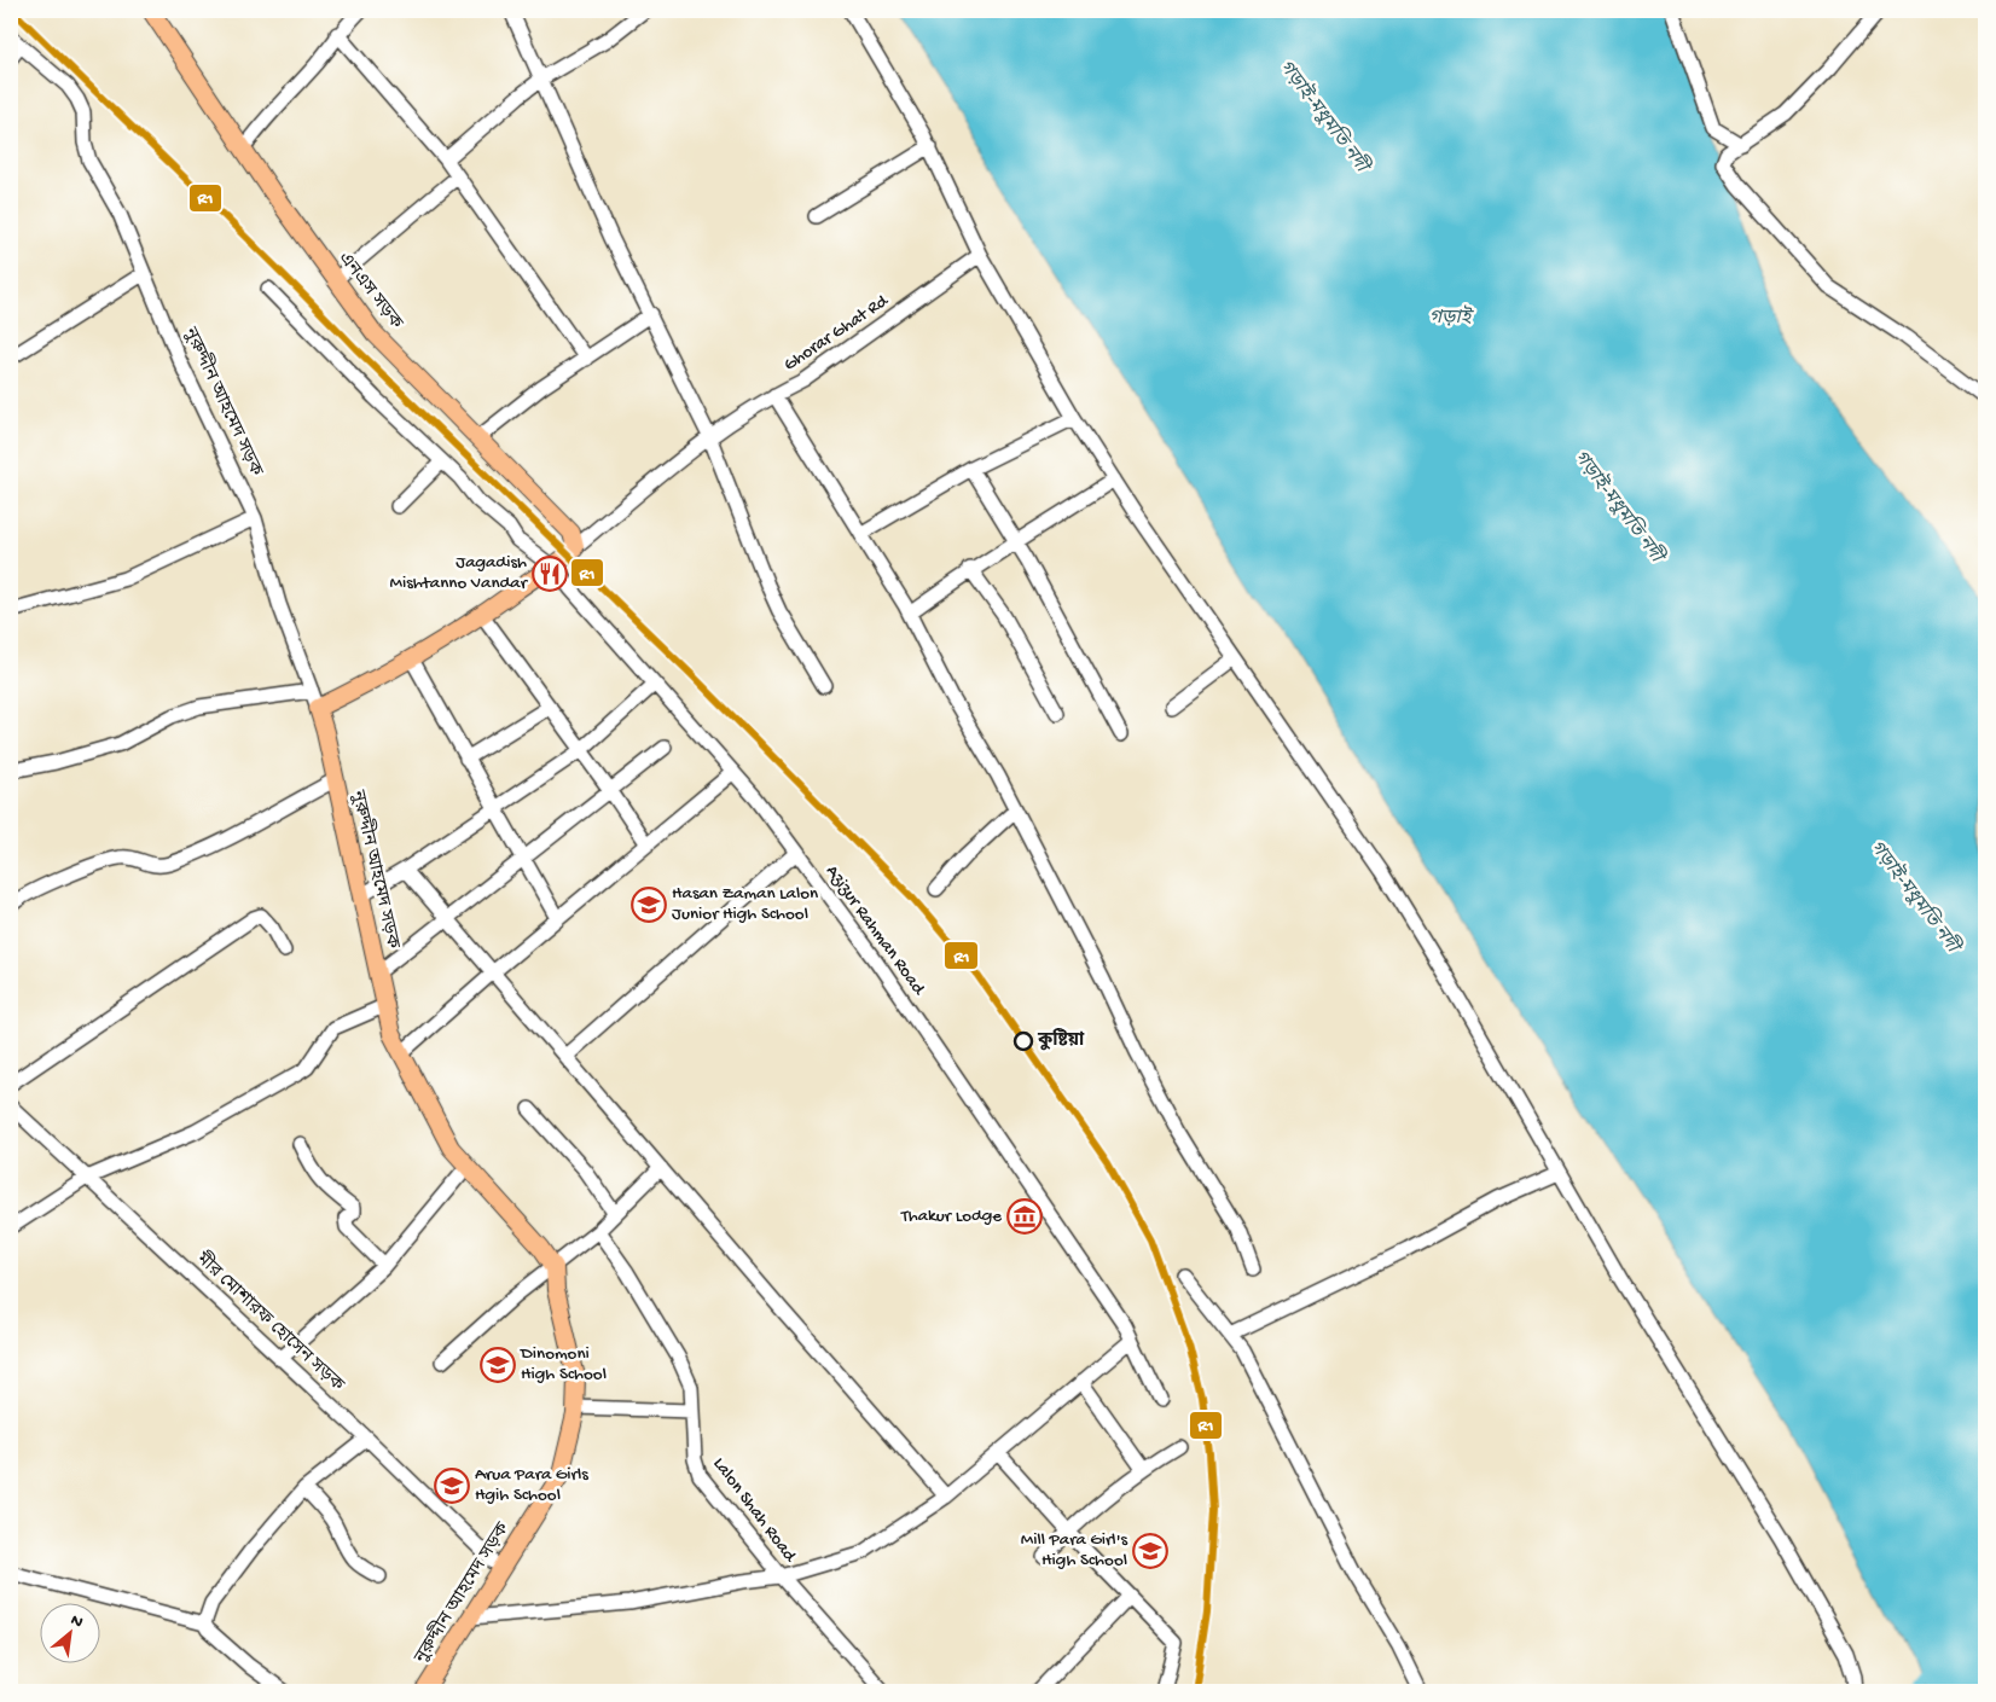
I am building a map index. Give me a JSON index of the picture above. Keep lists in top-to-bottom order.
{
  "streets": {
    "main road": ["এনএস সড়ক", "নুরুদ্দীন আহমেদ সড়ক"],
    "street": [
      "Ghorar Ghat Rd",
      "Azizur Rahman Road",
      "মীর মোশারফ হোসেন সড়ক",
      "Lalon Shah Road"
    ]
  },
  "crossings": [
    ["এনএস সড়ক", "Ghorar Ghat Rd"],
    ["নুরুদ্দীন আহমেদ সড়ক", "মীর মোশারফ হোসেন সড়ক"]
  ],
  "water": ["গড়াই-মধুমতি নদী", "গড়াই"],
  "places": {
    "restaurant": ["Jagadish Mishtanno Vandar"],
    "school or university": [
      "Hasan Zaman Lalon Junior High School",
      "Dinomoni High School",
      "Arua Para Girls Hgih School",
      "Mill Para Girl's High School"
    ],
    "other": ["কুষ্টিয়া"],
    "museum": ["Thakur Lodge"]
  },
  "lines": ["transit line R1"],
  "north": "top right"
}
